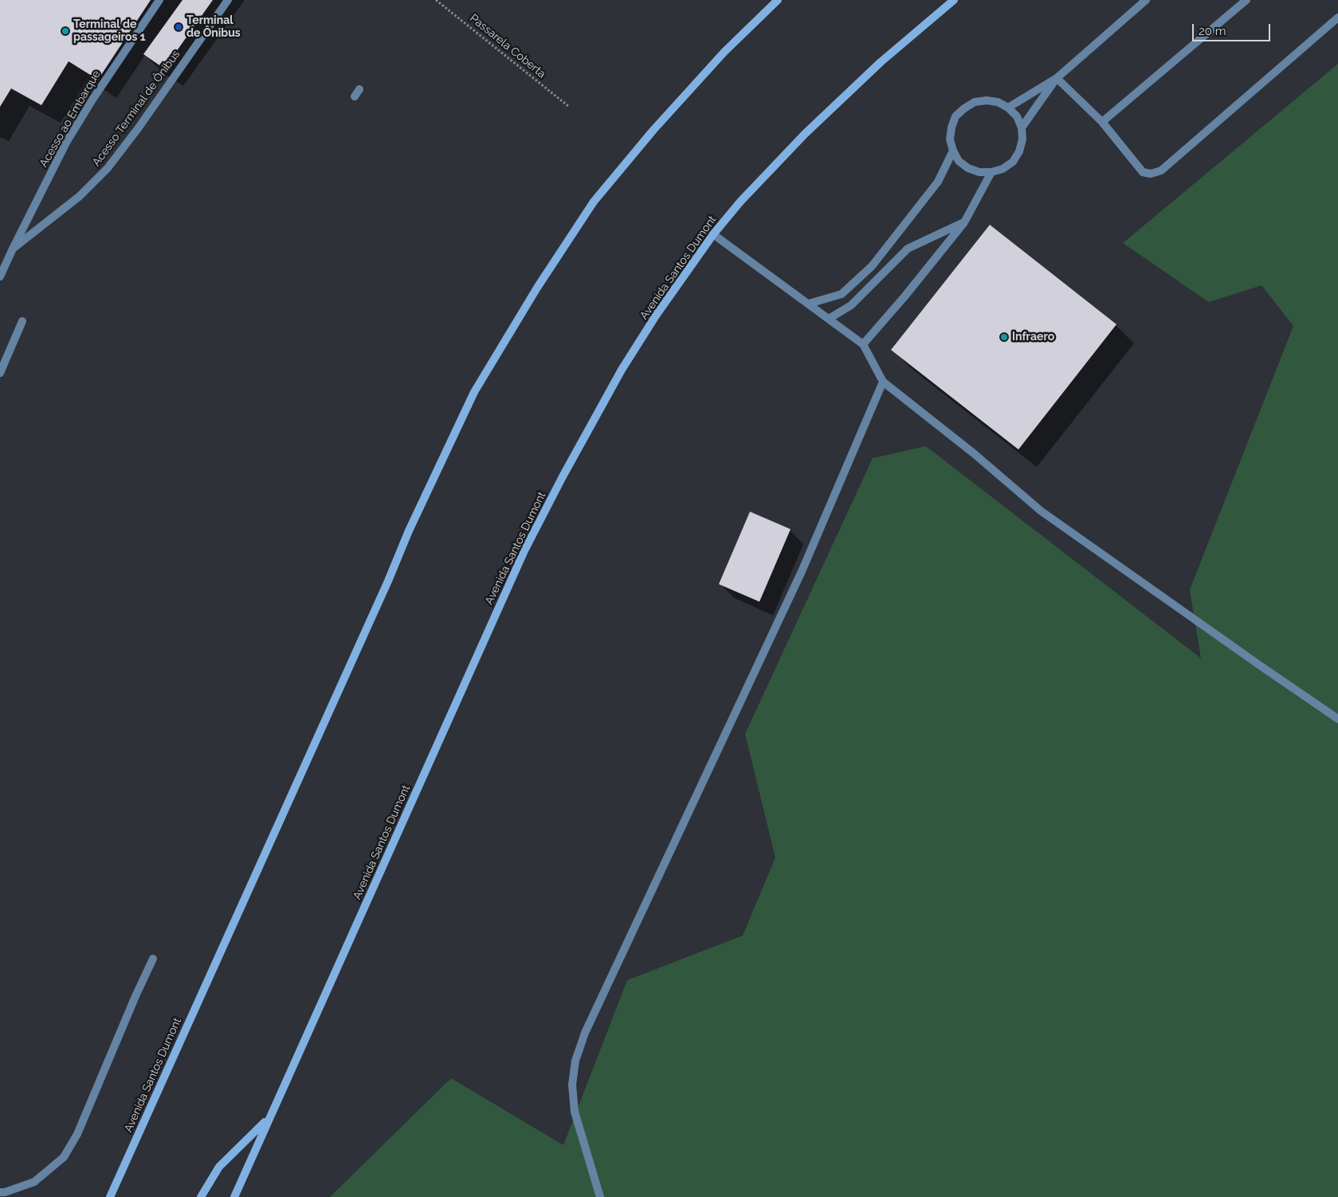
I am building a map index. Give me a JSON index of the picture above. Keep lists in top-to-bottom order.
{
  "streets": {
    "main road": ["Avenida Santos Dumont"],
    "street": ["Acesso Terminal de Ônibus", "Acesso ao Embarque"],
    "path": ["Passarela Coberta"]
  },
  "crossings": [
    ["Acesso Terminal de Ônibus", "Acesso ao Embarque"]
  ],
  "places": ["Terminal de Ônibus", "Terminal de passageiros 1", "Infraero"],
  "scale_bar": "20 m"
}
